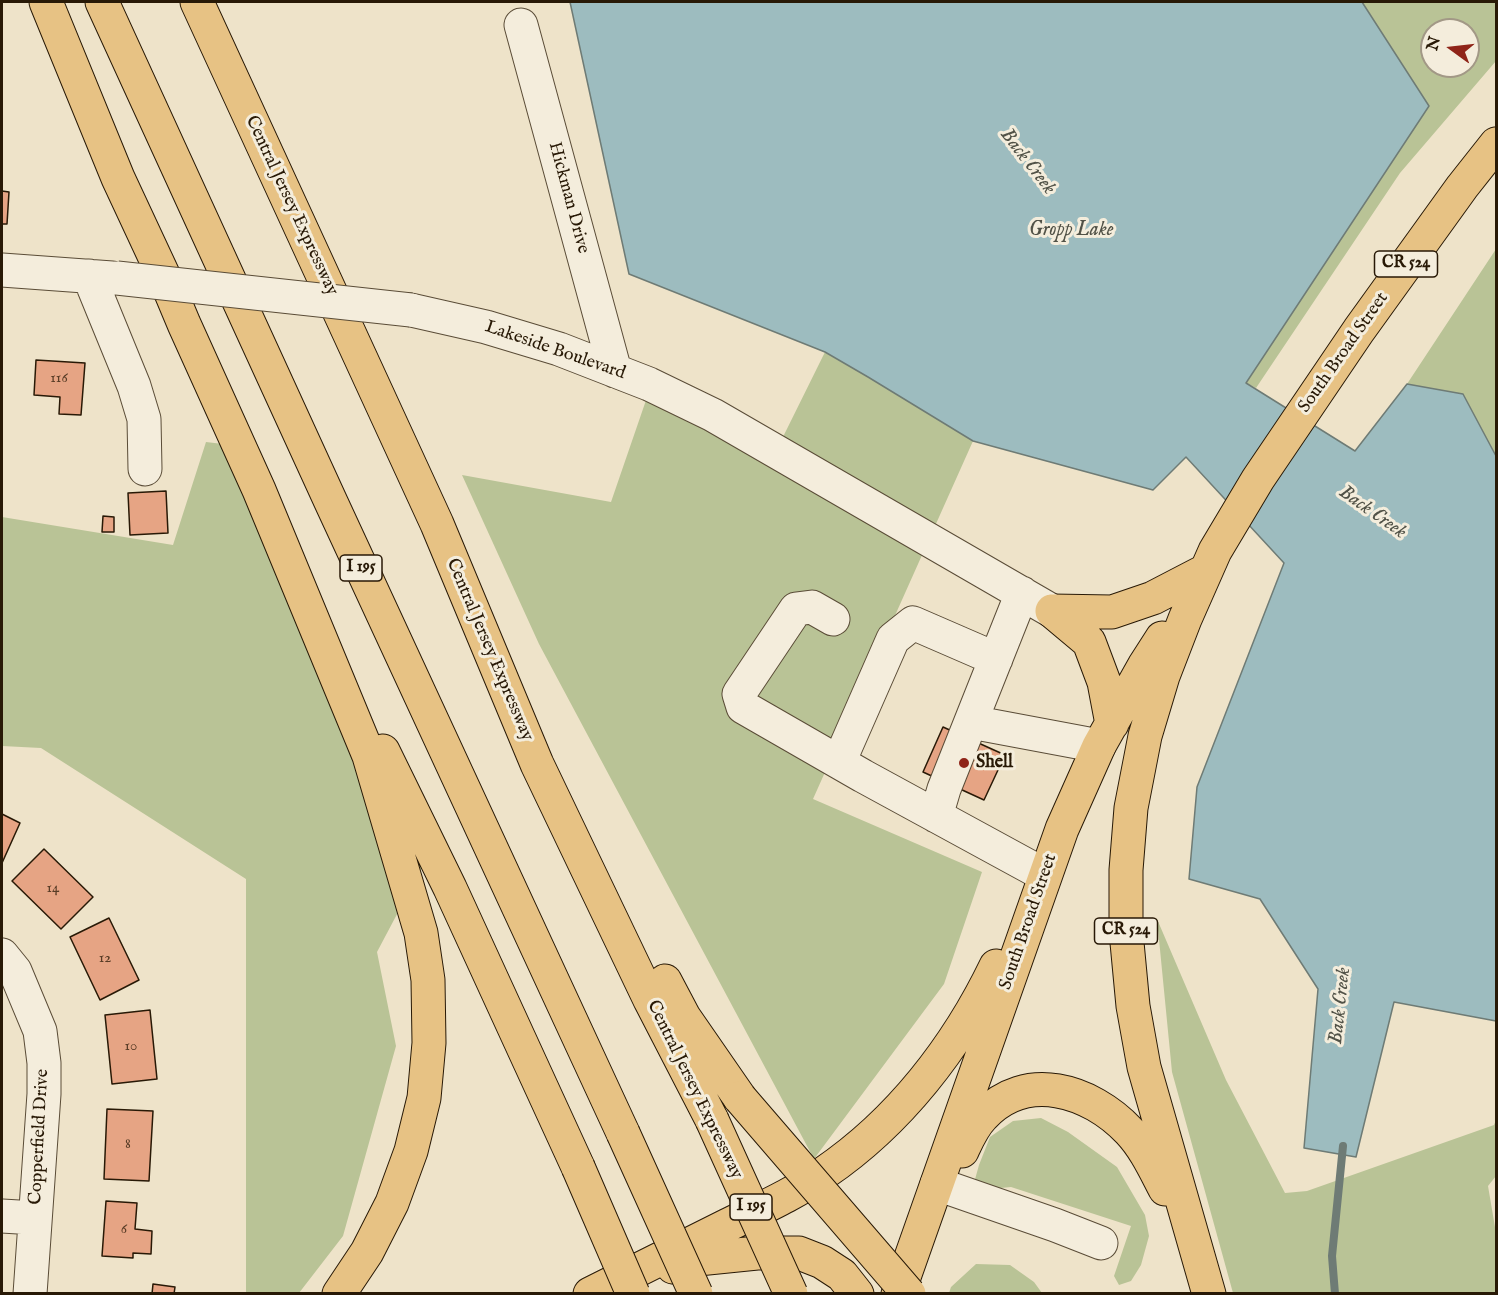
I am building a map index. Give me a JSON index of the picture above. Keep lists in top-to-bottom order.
{
  "streets": {
    "main road": [
      "Central Jersey Expressway",
      "CR 524",
      "South Broad Street",
      "I 195"
    ],
    "street": ["Hickman Drive", "Lakeside Boulevard", "Copperfield Drive"]
  },
  "crossings": [
    ["Hickman Drive", "Lakeside Boulevard"]
  ],
  "water": ["Back Creek", "Gropp Lake"],
  "places": ["Shell"],
  "house_numbers": [
    "116",
    "14",
    "12",
    "10",
    "8",
    "6"
  ],
  "north": "left"
}
